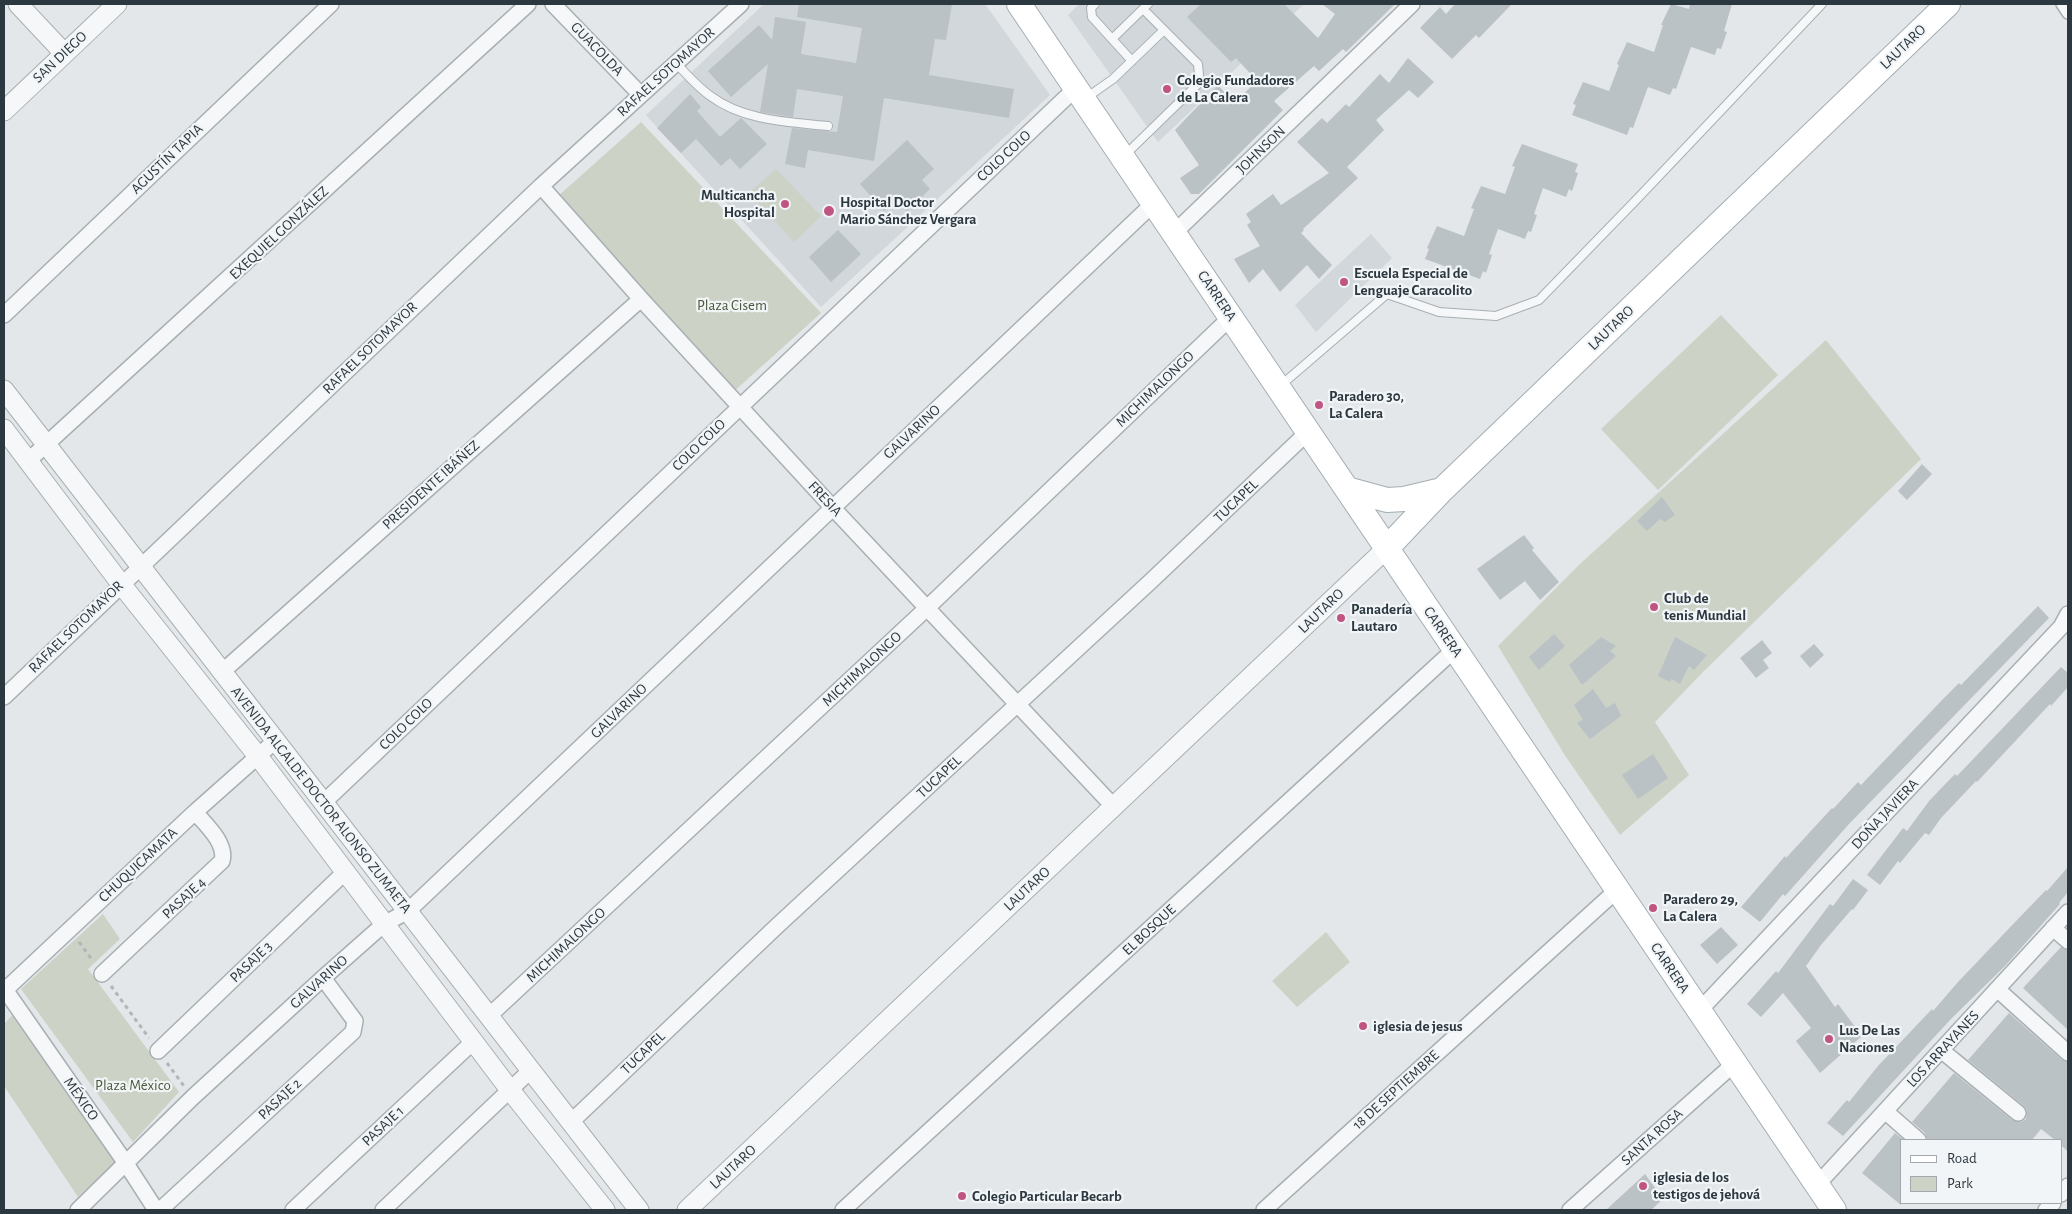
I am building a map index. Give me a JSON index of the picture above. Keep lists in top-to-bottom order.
{
  "streets": {
    "main road": ["LAUTARO", "CARRERA"],
    "street": [
      "GUACOLDA",
      "SAN DIEGO",
      "RAFAEL SOTOMAYOR",
      "JOHNSON",
      "COLO COLO",
      "AGUSTÍN TAPIA",
      "EXEQUIEL GONZÁLEZ",
      "MICHIMALONGO",
      "GALVARINO",
      "PRESIDENTE IBÁÑEZ",
      "FRESIA",
      "TUCAPEL",
      "AVENIDA ALCALDE DOCTOR ALONSO ZUMAETA",
      "DOÑA JAVIERA",
      "CHUQUICAMATA",
      "PASAJE 4",
      "EL BOSQUE",
      "PASAJE 3",
      "LOS ARRAYANES",
      "18 DE SEPTIEMBRE",
      "MÉXICO",
      "PASAJE 2",
      "PASAJE 1",
      "SANTA ROSA"
    ]
  },
  "crossings": [
    ["LAUTARO", "CARRERA"],
    ["LAUTARO", "FRESIA"],
    ["GUACOLDA", "RAFAEL SOTOMAYOR"],
    ["RAFAEL SOTOMAYOR", "FRESIA"],
    ["RAFAEL SOTOMAYOR", "AVENIDA ALCALDE DOCTOR ALONSO ZUMAETA"],
    ["JOHNSON", "CARRERA"],
    ["COLO COLO", "CARRERA"],
    ["COLO COLO", "FRESIA"],
    ["COLO COLO", "AVENIDA ALCALDE DOCTOR ALONSO ZUMAETA"],
    ["EXEQUIEL GONZÁLEZ", "AVENIDA ALCALDE DOCTOR ALONSO ZUMAETA"],
    ["CARRERA", "MICHIMALONGO"],
    ["CARRERA", "GALVARINO"],
    ["CARRERA", "TUCAPEL"],
    ["CARRERA", "DOÑA JAVIERA"],
    ["CARRERA", "EL BOSQUE"],
    ["CARRERA", "LOS ARRAYANES"],
    ["CARRERA", "18 DE SEPTIEMBRE"],
    ["CARRERA", "SANTA ROSA"],
    ["MICHIMALONGO", "FRESIA"],
    ["MICHIMALONGO", "AVENIDA ALCALDE DOCTOR ALONSO ZUMAETA"],
    ["GALVARINO", "FRESIA"],
    ["GALVARINO", "AVENIDA ALCALDE DOCTOR ALONSO ZUMAETA"],
    ["GALVARINO", "MÉXICO"],
    ["GALVARINO", "PASAJE 2"],
    ["PRESIDENTE IBÁÑEZ", "FRESIA"],
    ["PRESIDENTE IBÁÑEZ", "AVENIDA ALCALDE DOCTOR ALONSO ZUMAETA"],
    ["FRESIA", "TUCAPEL"],
    ["TUCAPEL", "AVENIDA ALCALDE DOCTOR ALONSO ZUMAETA"],
    ["AVENIDA ALCALDE DOCTOR ALONSO ZUMAETA", "CHUQUICAMATA"],
    ["AVENIDA ALCALDE DOCTOR ALONSO ZUMAETA", "PASAJE 3"],
    ["AVENIDA ALCALDE DOCTOR ALONSO ZUMAETA", "PASAJE 1"],
    ["CHUQUICAMATA", "PASAJE 4"],
    ["CHUQUICAMATA", "MÉXICO"],
    ["MÉXICO", "PASAJE 2"]
  ],
  "parks": ["Plaza Cisem", "Plaza México"],
  "places": [
    "Colegio Fundadores de La Calera",
    "Multicancha Hospital",
    "Hospital Doctor Mario Sánchez Vergara",
    "Escuela Especial de Lenguaje Caracolito",
    "Paradero 30, La Calera",
    "Club de tenis Mundial",
    "Panadería Lautaro",
    "Paradero 29, La Calera",
    "iglesia de jesus",
    "Lus De Las Naciones",
    "iglesia de los testigos de jehová",
    "Colegio Particular Becarb"
  ],
  "legend": ["Road", "Park"]
}
